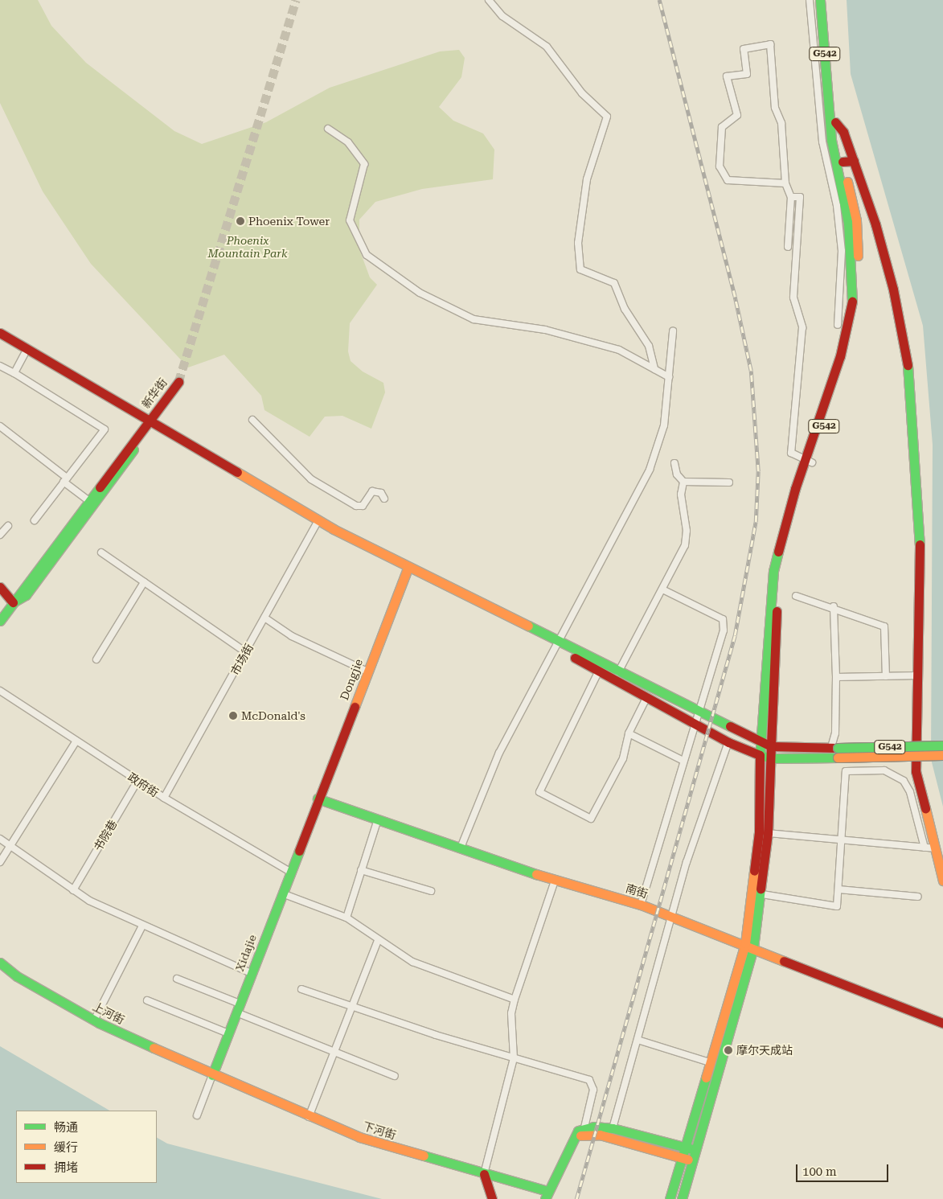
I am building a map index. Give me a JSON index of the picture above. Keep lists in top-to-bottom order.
{
  "streets": {
    "main road": [
      "G542",
      "Dongjie",
      "南街",
      "Xidajie",
      "上河街",
      "下河街"
    ],
    "street": ["市场街", "政府街", "书院巷"]
  },
  "crossings": [
    ["市场街", "政府街"],
    ["Dongjie", "南街"],
    ["Dongjie", "Xidajie"],
    ["政府街", "书院巷"],
    ["政府街", "Xidajie"],
    ["南街", "Xidajie"],
    ["Xidajie", "上河街"],
    ["Xidajie", "下河街"],
    ["上河街", "下河街"]
  ],
  "parks": ["Phoenix Mountain Park"],
  "places": ["Phoenix Tower", "McDonald's", "摩尔天成站"],
  "legend": ["畅通", "缓行", "拥堵"],
  "scale_bar": "100 m"
}
